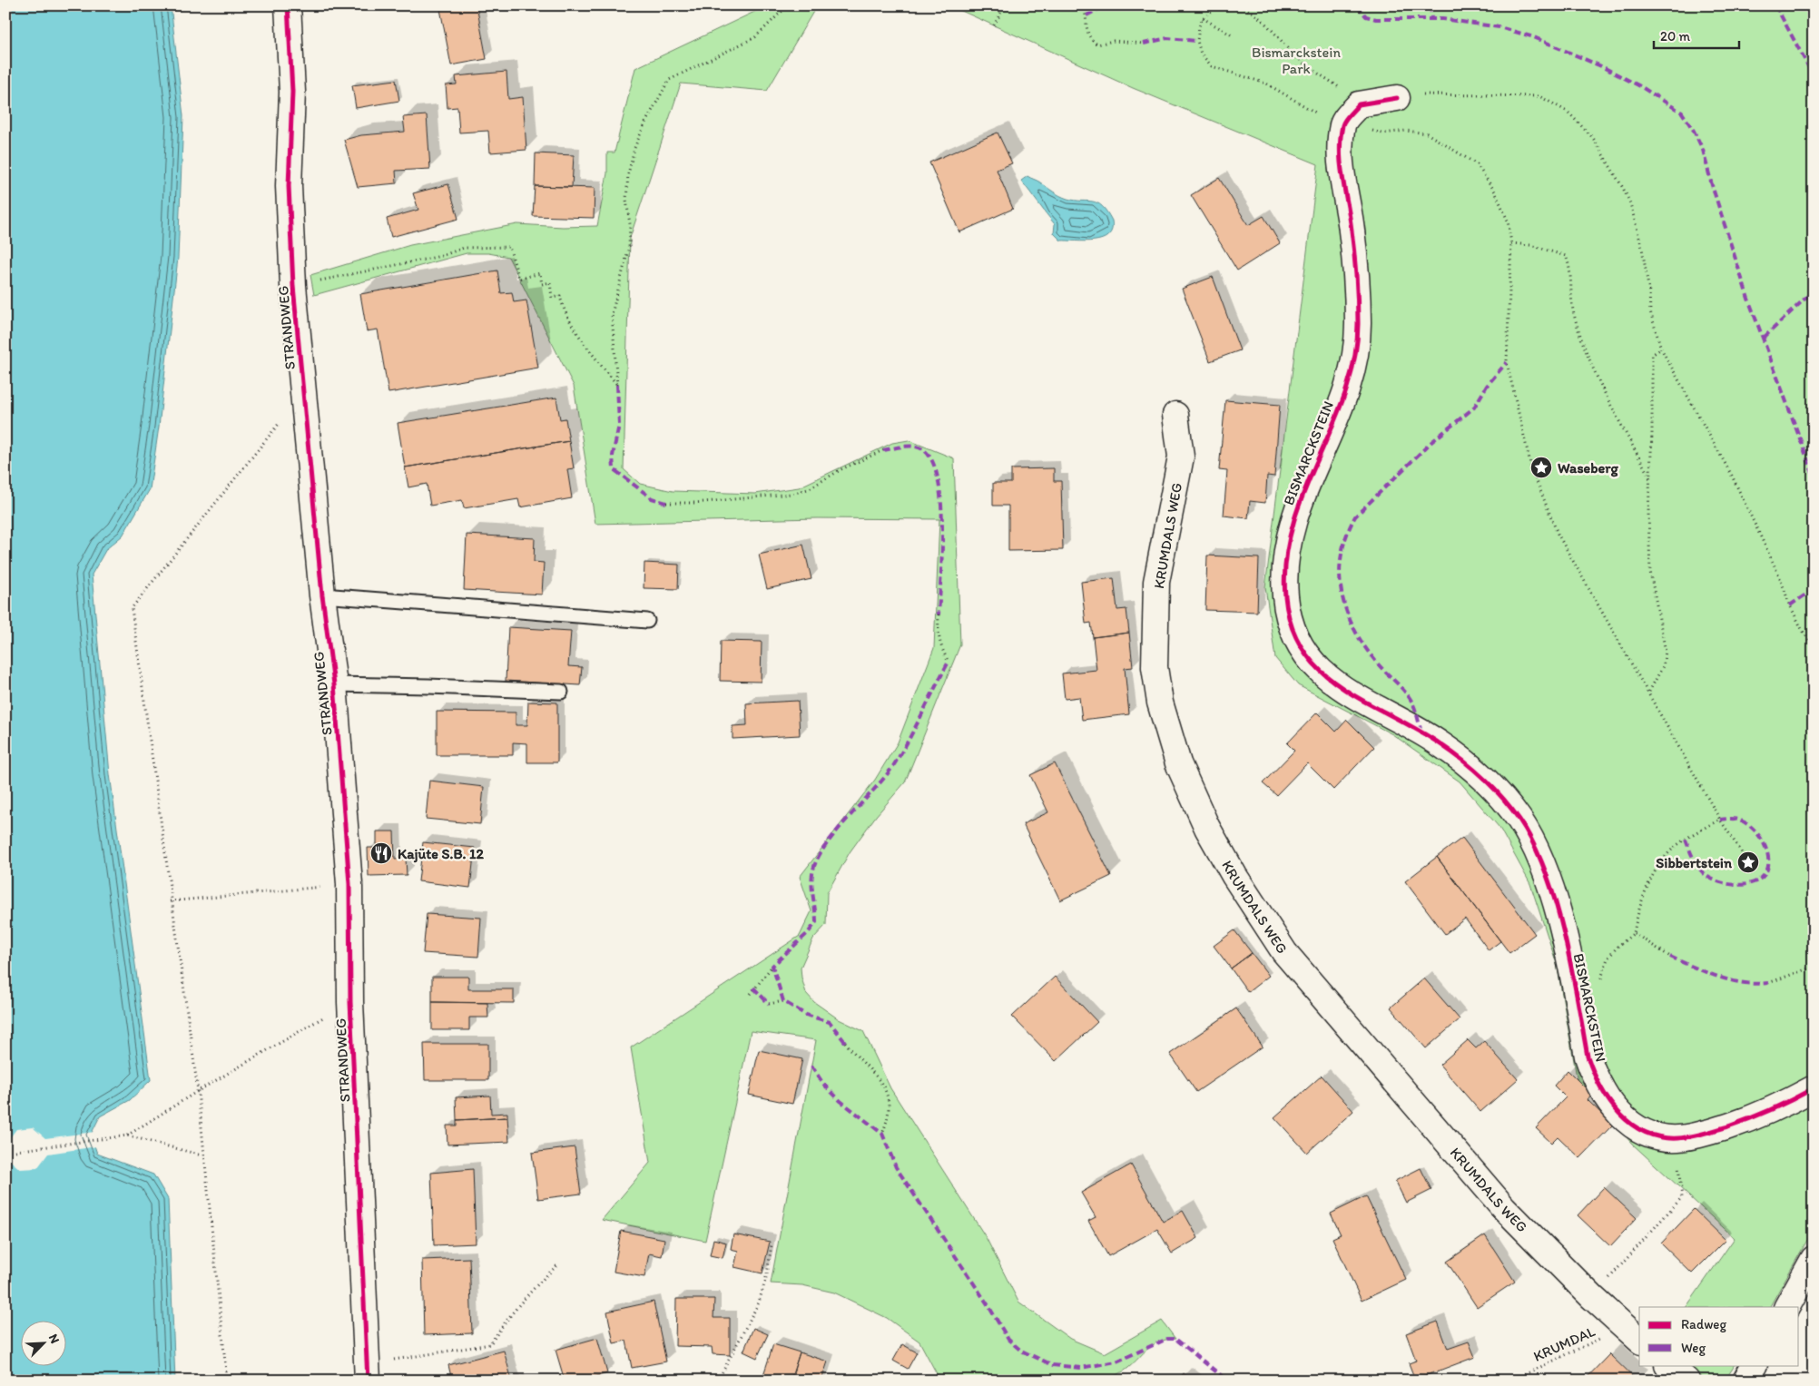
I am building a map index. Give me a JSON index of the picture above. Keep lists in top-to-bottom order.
{
  "streets": {
    "street": ["STRANDWEG", "BISMARCKSTEIN", "KRUMDALS WEG"],
    "path": ["KRUMDAL"]
  },
  "crossings": [
    ["KRUMDALS WEG", "KRUMDAL"]
  ],
  "parks": ["Bismarckstein Park"],
  "places": {
    "place": ["Waseberg", "Sibbertstein"],
    "restaurant": ["Kajüte S.B. 12"]
  },
  "legend": ["Radweg", "Weg"],
  "scale_bar": "20 m",
  "north": "top right"
}
